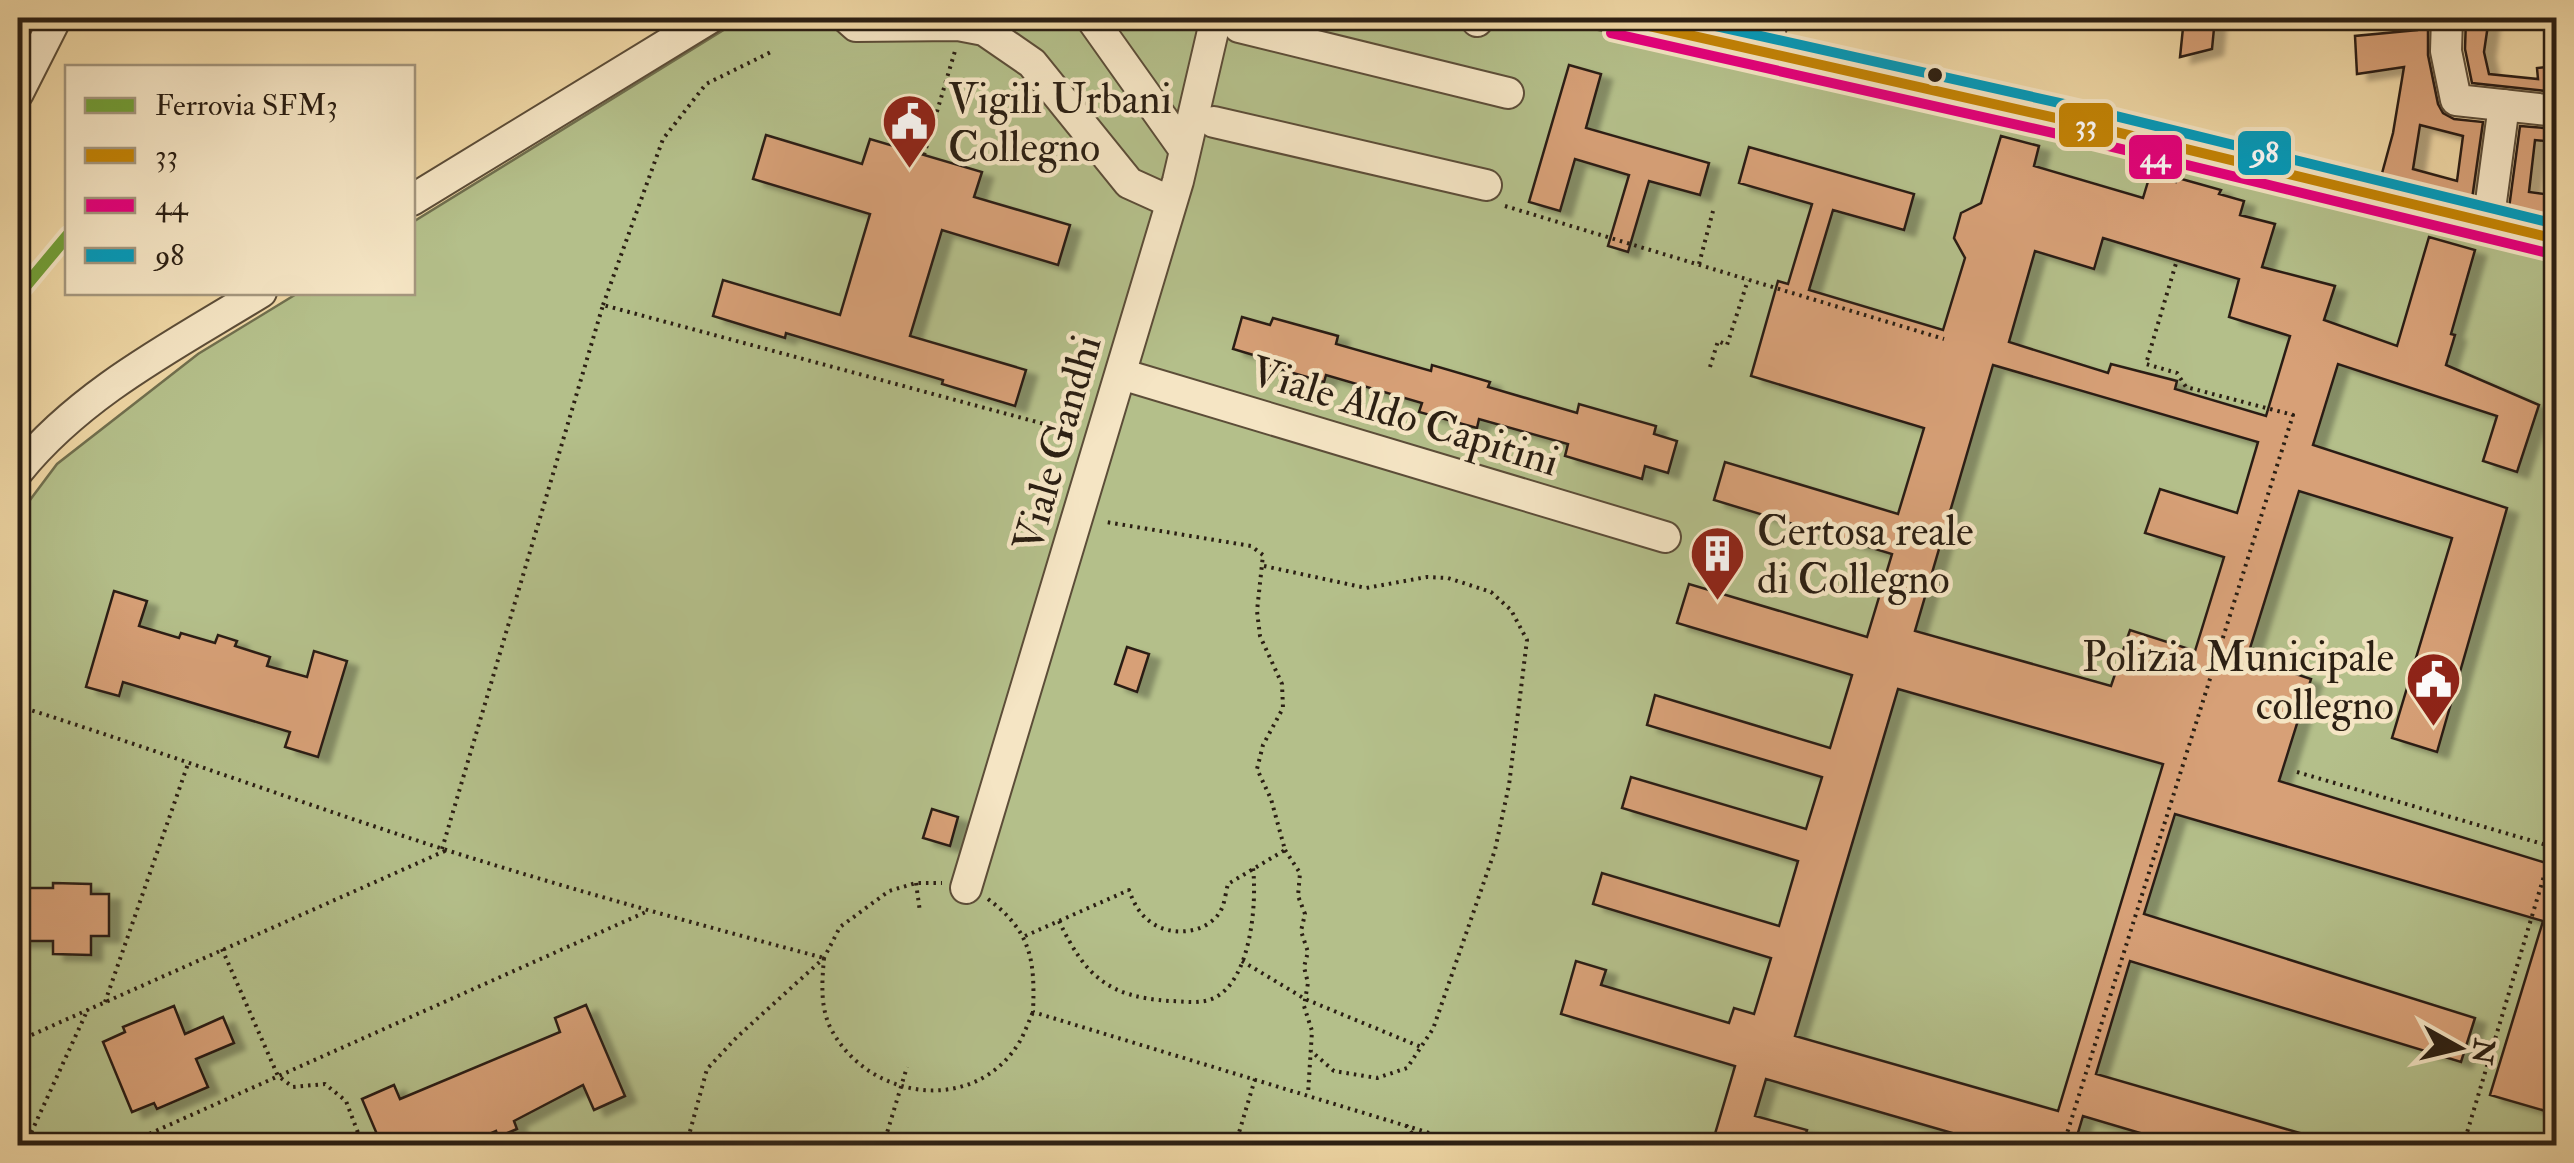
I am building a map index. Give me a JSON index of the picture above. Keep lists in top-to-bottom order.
{
  "streets": {
    "street": ["Viale Aldo Capitini", "Viale Gandhi"]
  },
  "crossings": [
    ["Viale Aldo Capitini", "Viale Gandhi"]
  ],
  "places": {
    "public building": ["Vigili Urbani Collegno", "Polizia Municipale collegno"],
    "building": ["Certosa reale di Collegno"]
  },
  "lines": [
    "transit line 33",
    "transit line 98",
    "transit line 44",
    "rail line SFM3"
  ],
  "legend": [
    "Ferrovia SFM3",
    "33",
    "44",
    "98"
  ],
  "north": "right"
}
